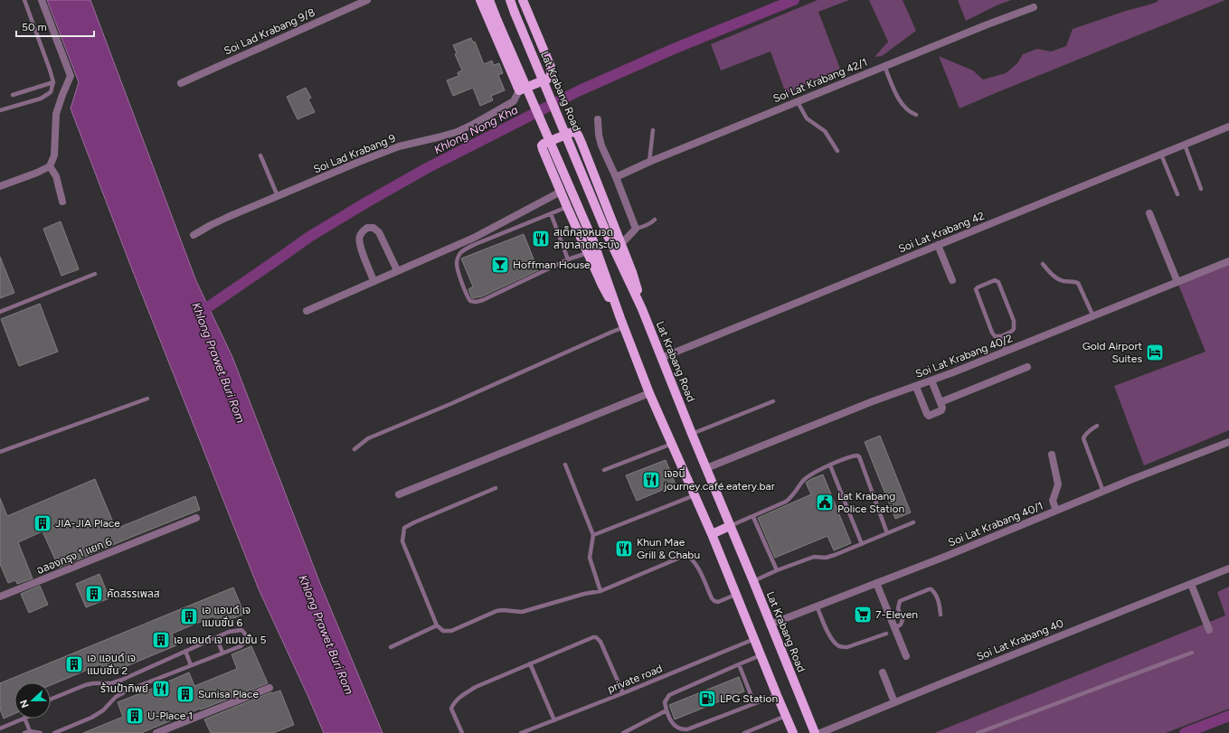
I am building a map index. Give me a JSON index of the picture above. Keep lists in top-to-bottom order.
{
  "streets": {
    "main road": ["Lat Krabang Road"],
    "street": [
      "Soi Lad Krabang 9/8",
      "Soi Lat Krabang 42/1",
      "Soi Lad Krabang 9",
      "Soi Lat Krabang 42",
      "Soi Lat Krabang 40/2",
      "Soi Lat Krabang 40/1",
      "ฉลองกรุง 1 แยก 6",
      "Soi Lat Krabang 40"
    ],
    "lane": ["private road"]
  },
  "crossings": [
    ["Lat Krabang Road", "Soi Lat Krabang 42"],
    ["Lat Krabang Road", "Soi Lat Krabang 40/2"],
    ["Lat Krabang Road", "Soi Lat Krabang 40/1"]
  ],
  "water": ["Khlong Nong Kha", "Khlong Prawet Buri Rom"],
  "places": {
    "restaurant": [
      "สเต็กลุงหนวด สาขาลาดกระบัง",
      "เจอนี่ journey.café.eatery.bar",
      "Khun Mae Grill & Chabu",
      "ร้านป้าทิพย์"
    ],
    "bar": ["Hoffman House"],
    "hotel": ["Gold Airport Suites"],
    "public building": ["Lat Krabang Police Station"],
    "building": [
      "JIA-JIA Place",
      "คัดสรรเพลส",
      "เอ แอนด์ เจ แมนชั่น 6",
      "เอ แอนด์ เจ แมนชั่น 5",
      "เอ แอนด์ เจ แมนชั่น 2",
      "Sunisa Place",
      "U-Place 1"
    ],
    "supermarket": ["7-Eleven"],
    "fuel station": ["LPG Station"]
  },
  "scale_bar": "50 m",
  "north": "left"
}
